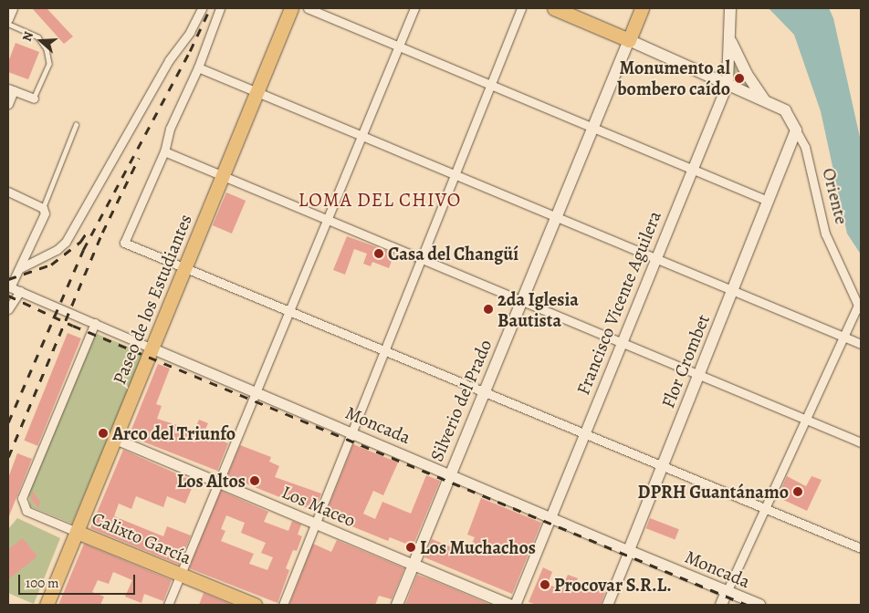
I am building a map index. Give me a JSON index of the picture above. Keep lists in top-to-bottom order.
{
  "streets": {
    "main road": [
      "Oriente",
      "Paseo de los Estudiantes",
      "Francisco Vicente Aguilera",
      "Flor Crombet",
      "Silverio del Prado",
      "Moncada",
      "Los Maceo",
      "Calixto García"
    ]
  },
  "crossings": [
    ["Oriente", "Francisco Vicente Aguilera"],
    ["Oriente", "Flor Crombet"],
    ["Oriente", "Silverio del Prado"],
    ["Paseo de los Estudiantes", "Moncada"],
    ["Paseo de los Estudiantes", "Los Maceo"],
    ["Paseo de los Estudiantes", "Calixto García"],
    ["Francisco Vicente Aguilera", "Moncada"],
    ["Flor Crombet", "Moncada"],
    ["Silverio del Prado", "Moncada"],
    ["Silverio del Prado", "Los Maceo"],
    ["Moncada", "Calixto García"]
  ],
  "districts": ["LOMA DEL CHIVO"],
  "places": [
    "Monumento al bombero caído",
    "Casa del Changüí",
    "2da Iglesia Bautista",
    "Arco del Triunfo",
    "Los Altos",
    "DPRH Guantánamo",
    "Los Muchachos",
    "Procovar S.R.L."
  ],
  "scale_bar": "100 m",
  "north": "left"
}
